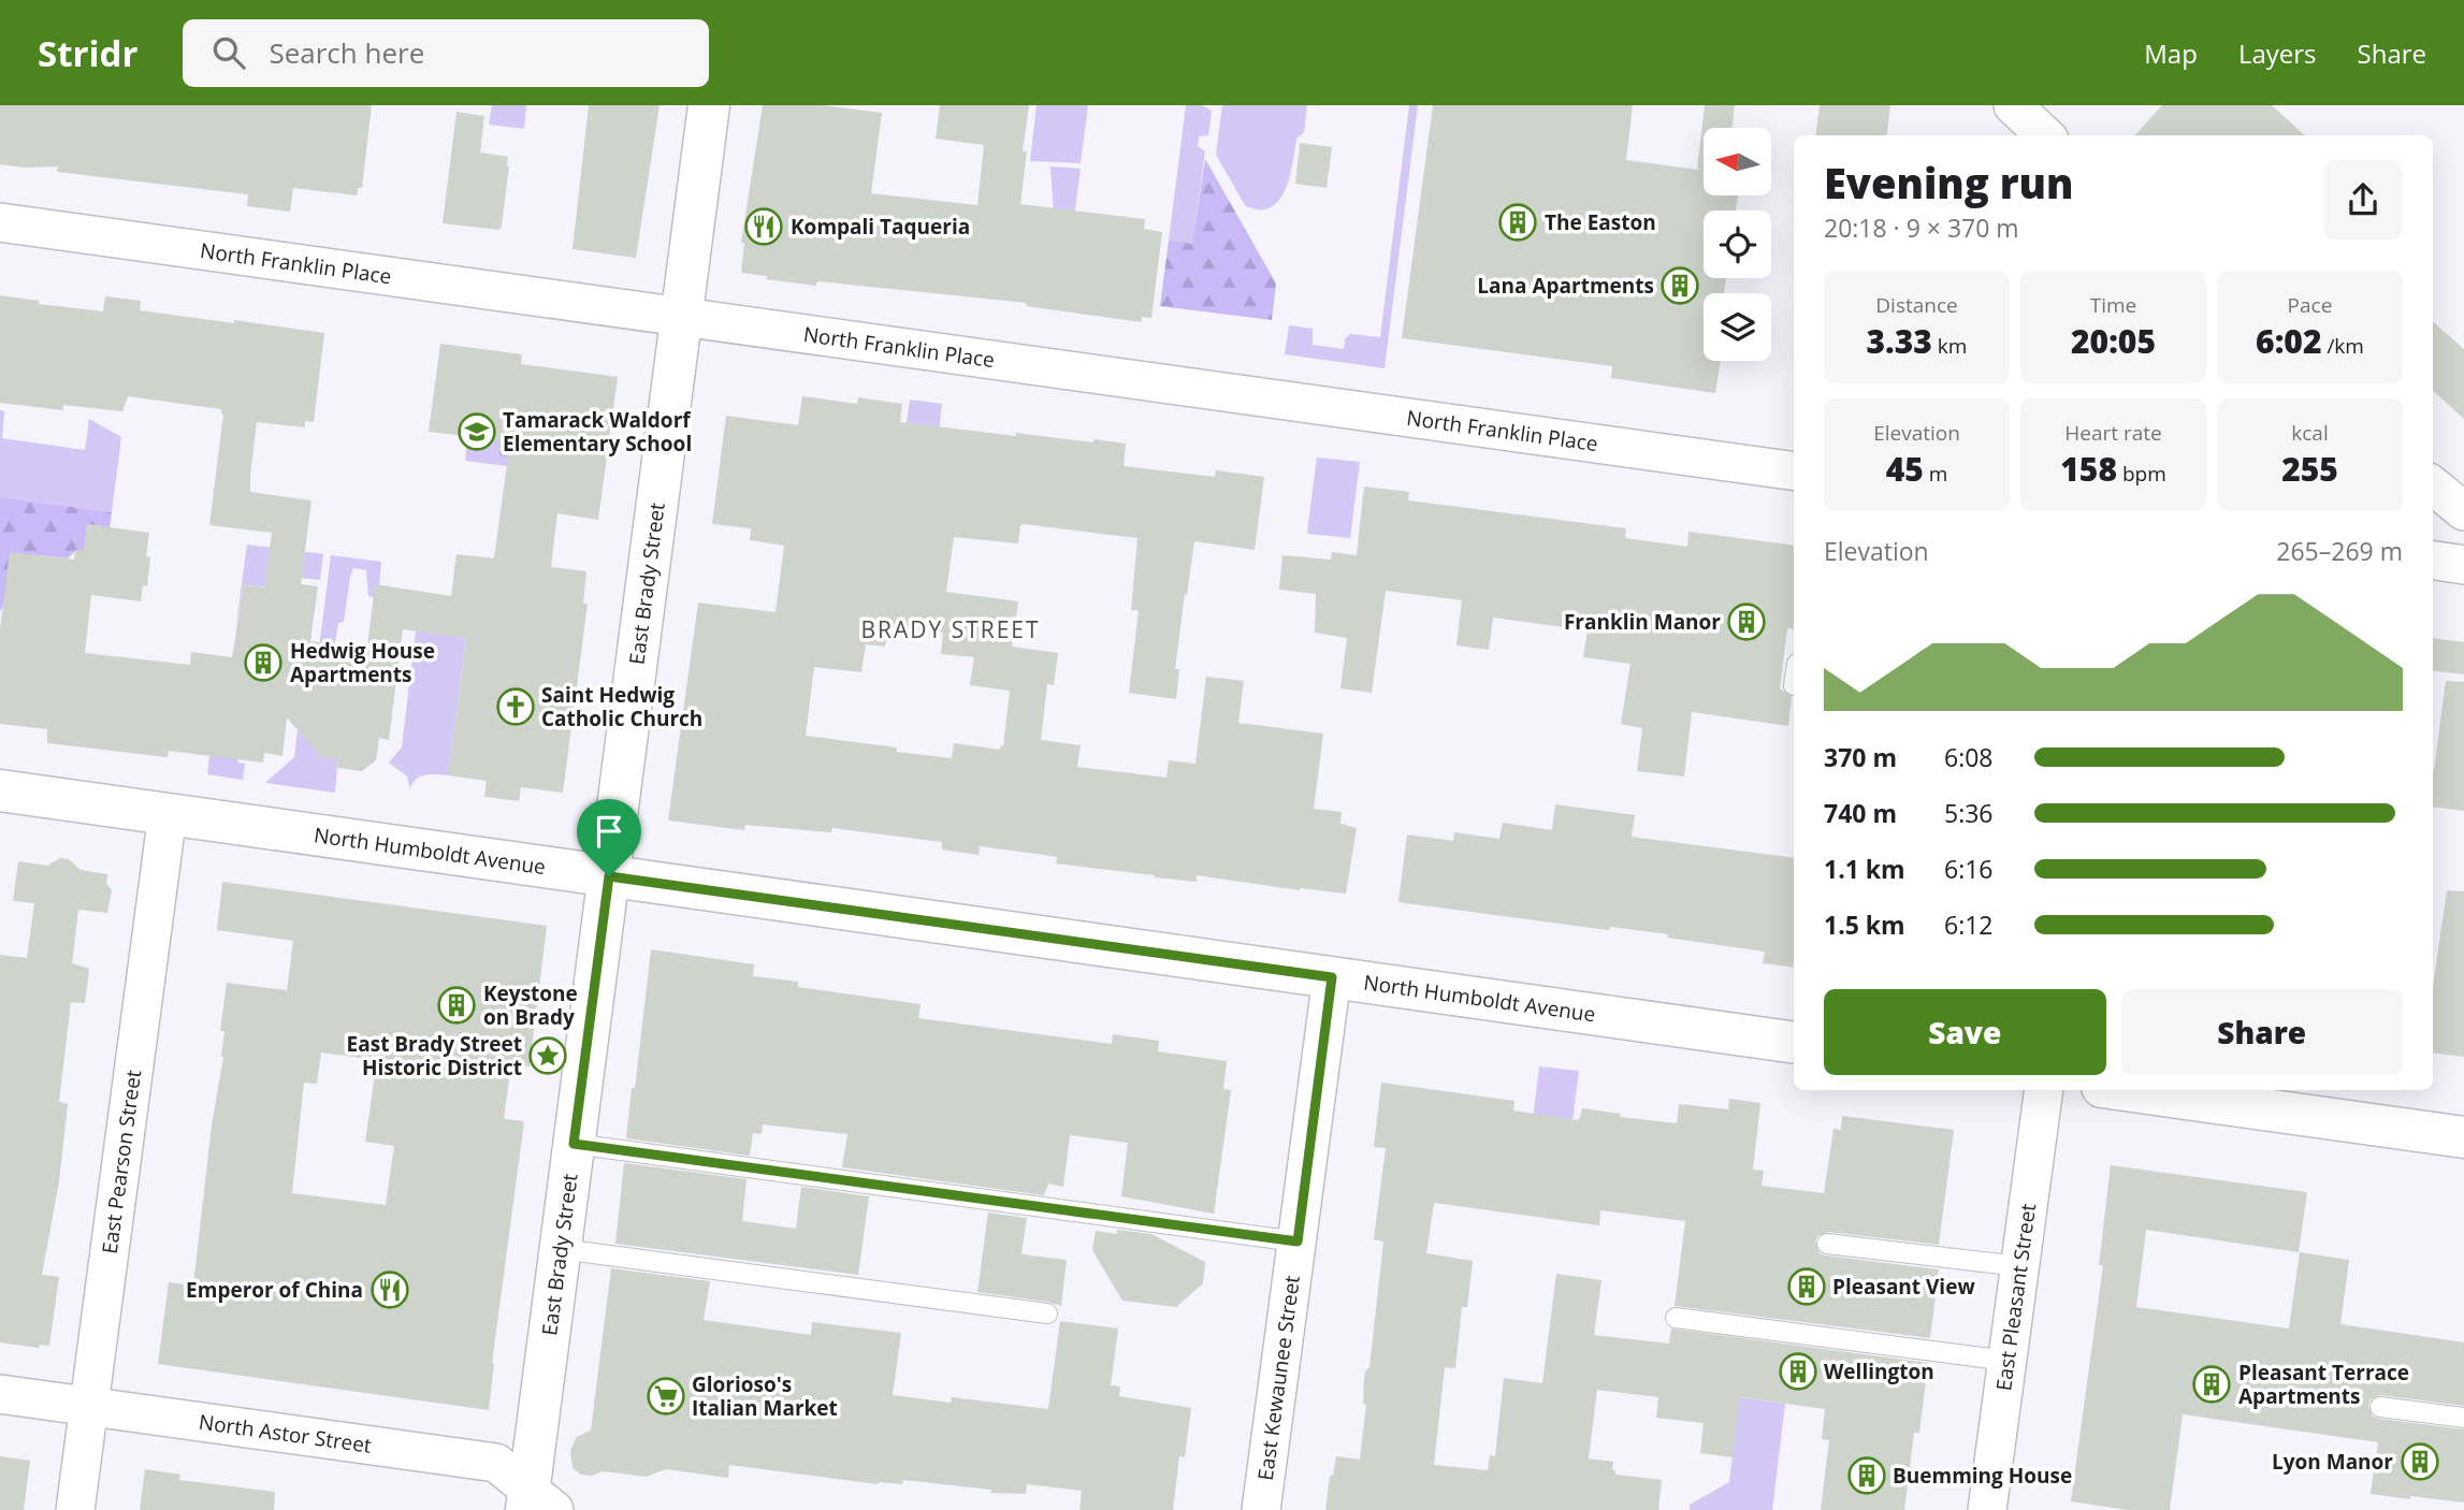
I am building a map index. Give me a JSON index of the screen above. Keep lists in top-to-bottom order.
{
  "streets": {
    "street": [
      "North Franklin Place",
      "East Brady Street",
      "North Humboldt Avenue",
      "East Pearson Street",
      "East Pleasant Street",
      "East Kewaunee Street",
      "North Astor Street"
    ]
  },
  "crossings": [
    ["North Franklin Place", "East Brady Street"],
    ["East Brady Street", "North Humboldt Avenue"],
    ["East Brady Street", "North Astor Street"],
    ["North Humboldt Avenue", "East Pearson Street"],
    ["North Humboldt Avenue", "East Kewaunee Street"],
    ["East Pearson Street", "North Astor Street"]
  ],
  "districts": ["BRADY STREET"],
  "places": {
    "building": [
      "The Easton",
      "Lana Apartments",
      "Franklin Manor",
      "Hedwig House Apartments",
      "Keystone on Brady",
      "Pleasant View",
      "Wellington",
      "Pleasant Terrace Apartments",
      "Lyon Manor",
      "Buemming House"
    ],
    "restaurant": ["Kompali Taqueria", "Emperor of China"],
    "school or university": ["Tamarack Waldorf Elementary School"],
    "church": ["Saint Hedwig Catholic Church"],
    "place": ["East Brady Street Historic District"],
    "supermarket": ["Glorioso's Italian Market"]
  },
  "north": "left",
  "page": {
    "header": "Stridr",
    "search": "Search here",
    "nav": ["Map", "Layers", "Share"],
    "heading": ["Evening run", "20:18 · 9 × 370 m"],
    "stats": [
      ["Distance", "3.33 km"],
      ["Time", "20:05"],
      ["Pace", "6:02 /km"],
      ["Elevation", "45 m"],
      ["Heart rate", "158 bpm"],
      ["kcal", "255"]
    ],
    "chart": ["Elevation", "265–269 m"],
    "list": [
      {
        "name": "370 m",
        "note": "6:08"
      },
      {
        "name": "740 m",
        "note": "5:36"
      },
      {
        "name": "1.1 km",
        "note": "6:16"
      },
      {
        "name": "1.5 km",
        "note": "6:12"
      }
    ],
    "buttons": ["Save", "Share"]
  }
}
